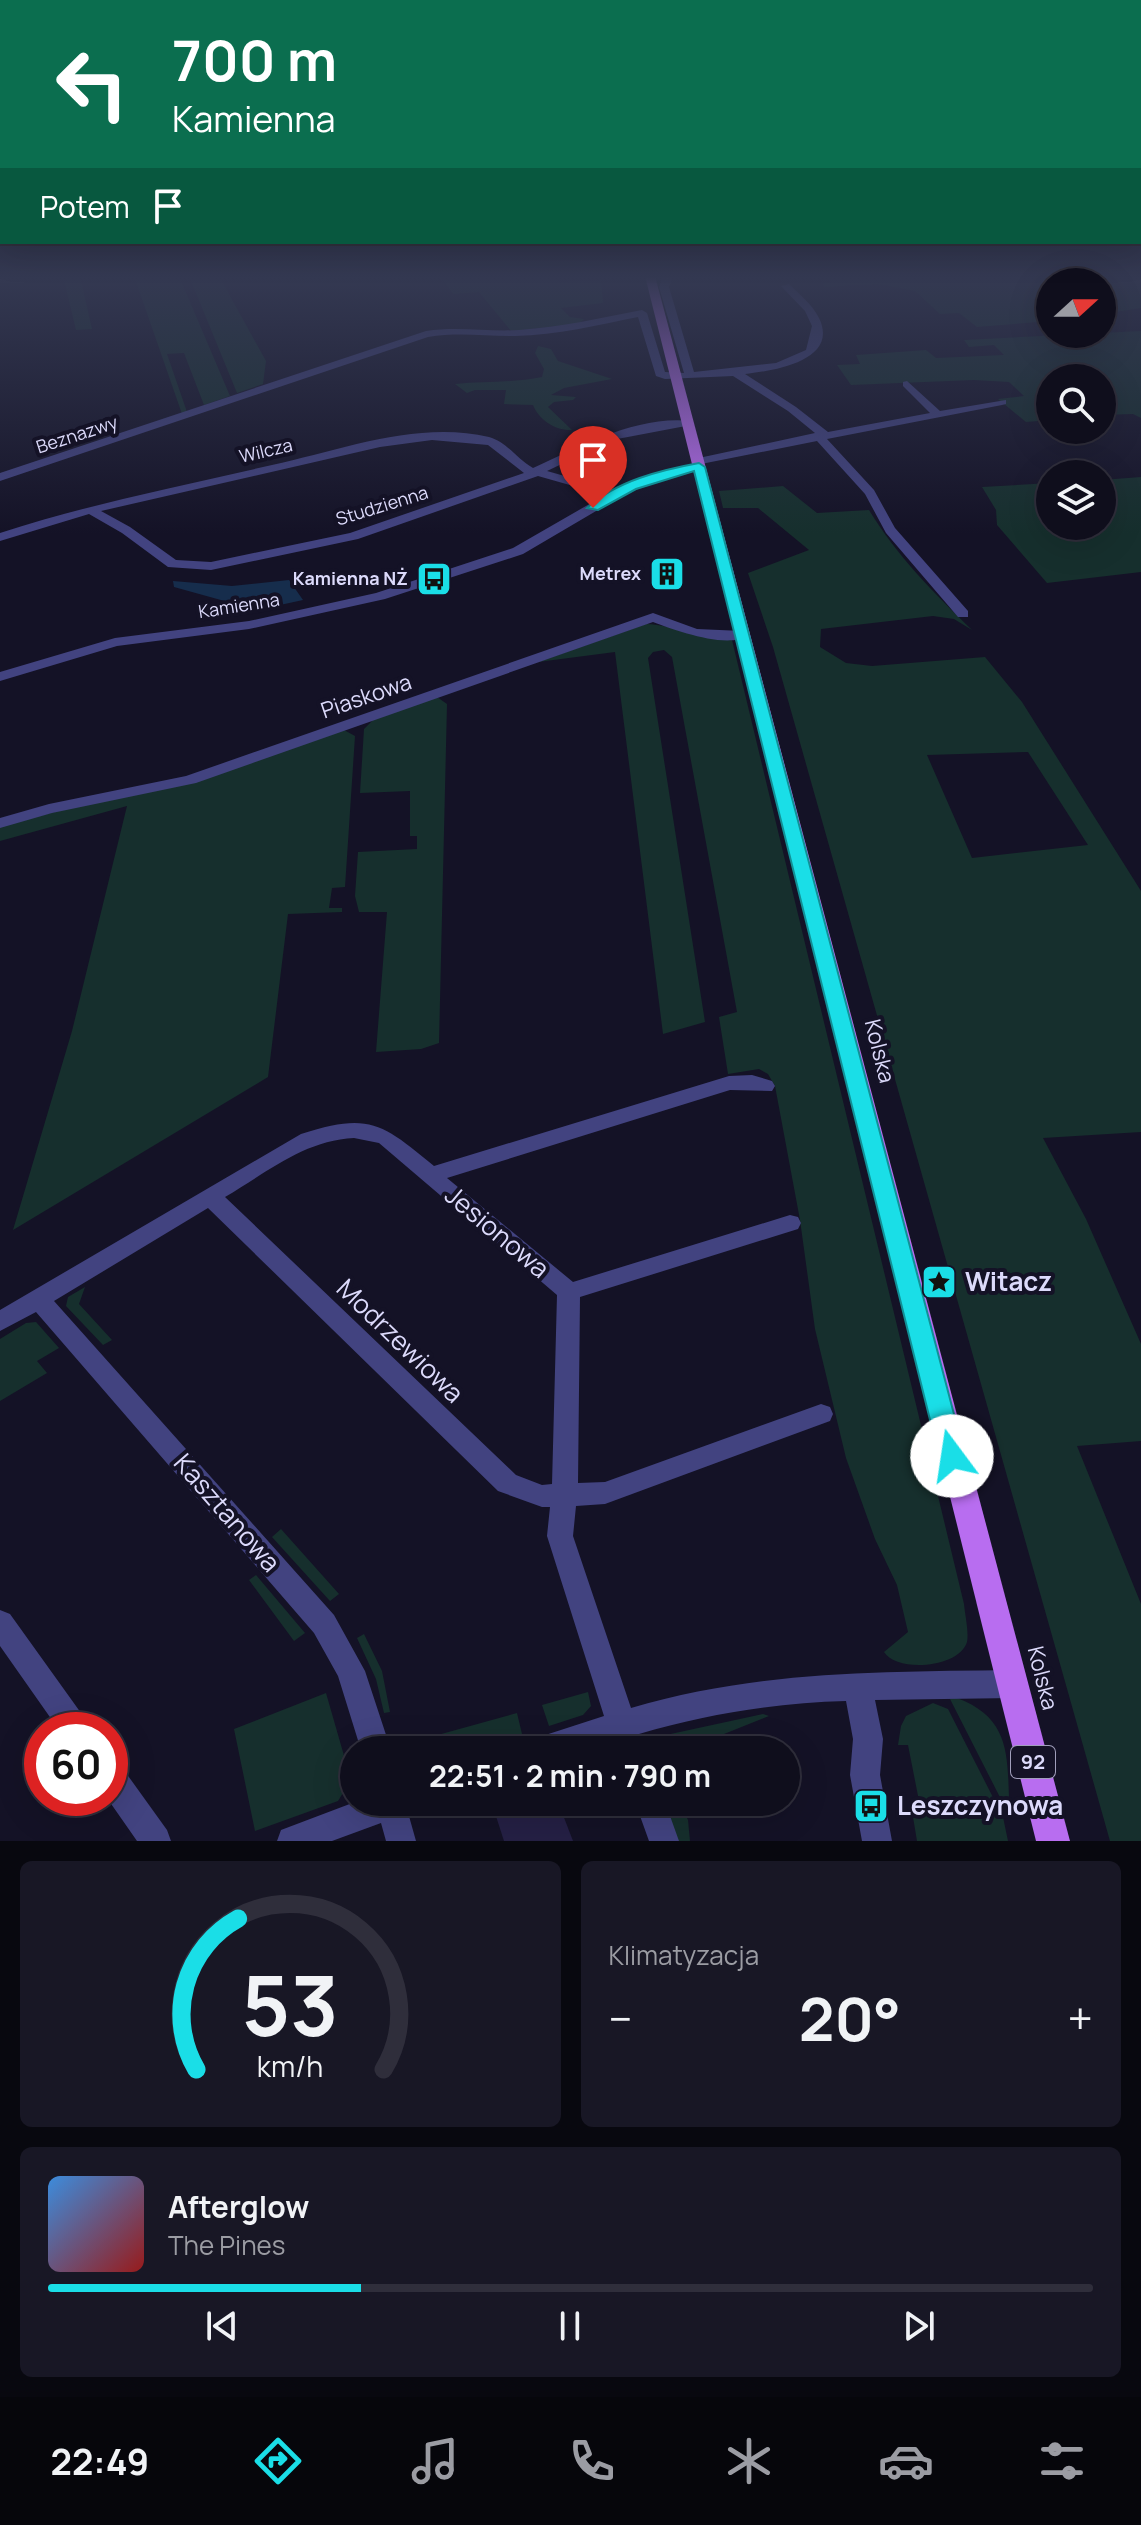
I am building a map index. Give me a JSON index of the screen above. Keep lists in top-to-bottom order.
{
  "streets": {
    "main road": ["Kolska", "92"],
    "street": [
      "Beznazwy",
      "Wilcza",
      "Studzienna",
      "Kamienna",
      "Piaskowa",
      "Jesionowa",
      "Modrzewiowa",
      "Kasztanowa"
    ]
  },
  "crossings": [
    ["Beznazwy", "Kolska"],
    ["Wilcza", "Studzienna"],
    ["Wilcza", "Kamienna"],
    ["Studzienna", "Kolska"],
    ["Kamienna", "Kolska"],
    ["Piaskowa", "Kolska"],
    ["Jesionowa", "Modrzewiowa"],
    ["Jesionowa", "Kasztanowa"]
  ],
  "places": {
    "building": ["Metrex"],
    "bus stop": ["Kamienna NŻ", "Leszczynowa"],
    "place": ["Witacz"]
  },
  "north": "right",
  "page": {
    "turn": ["700 m", "Kamienna"],
    "then": "Potem",
    "limit": "60",
    "trip": "22:51 · 2 min · 790 m",
    "tile": "Klimatyzacja",
    "heat": ["−", "20°", "+"],
    "song": ["Afterglow", "The Pines"],
    "tabs": "22:49",
    "gauge": ["53", "km/h"]
  }
}
